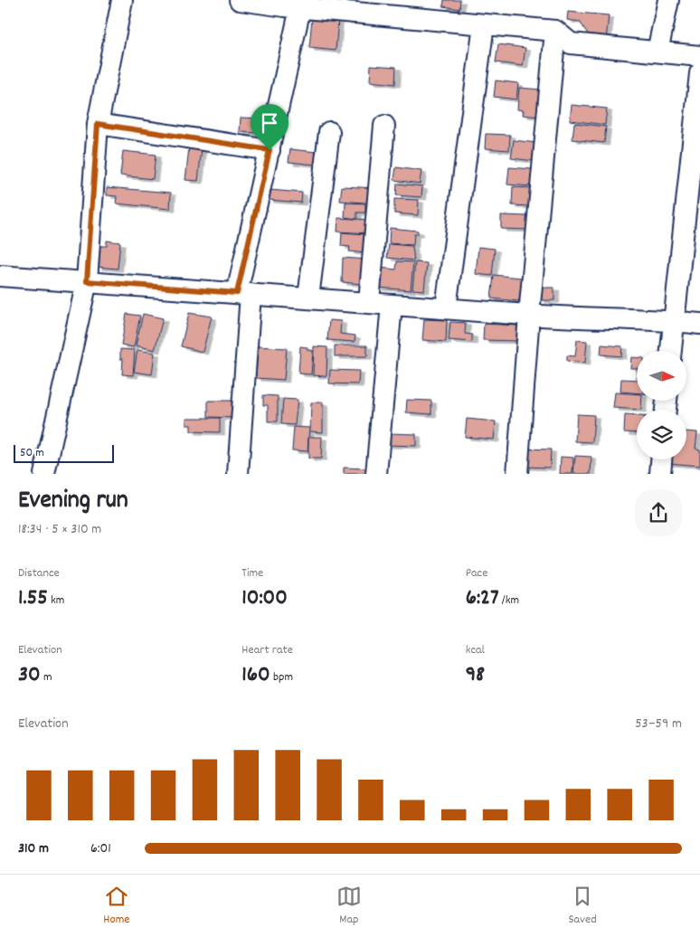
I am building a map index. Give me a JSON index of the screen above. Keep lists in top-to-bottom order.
{
  "scale_bar": "50 m",
  "north": "right",
  "page": {
    "scale": "50 m",
    "heading": ["Evening run", "18:34 · 5 × 310 m"],
    "stats": [
      ["Distance", "1.55 km"],
      ["Time", "10:00"],
      ["Pace", "6:27 /km"],
      ["Elevation", "30 m"],
      ["Heart rate", "160 bpm"],
      ["kcal", "98"]
    ],
    "chart": ["Elevation", "53–59 m"],
    "list": [
      {
        "name": "310 m",
        "note": "6:01"
      }
    ],
    "tabs": ["Home", "Map", "Saved"]
  }
}
